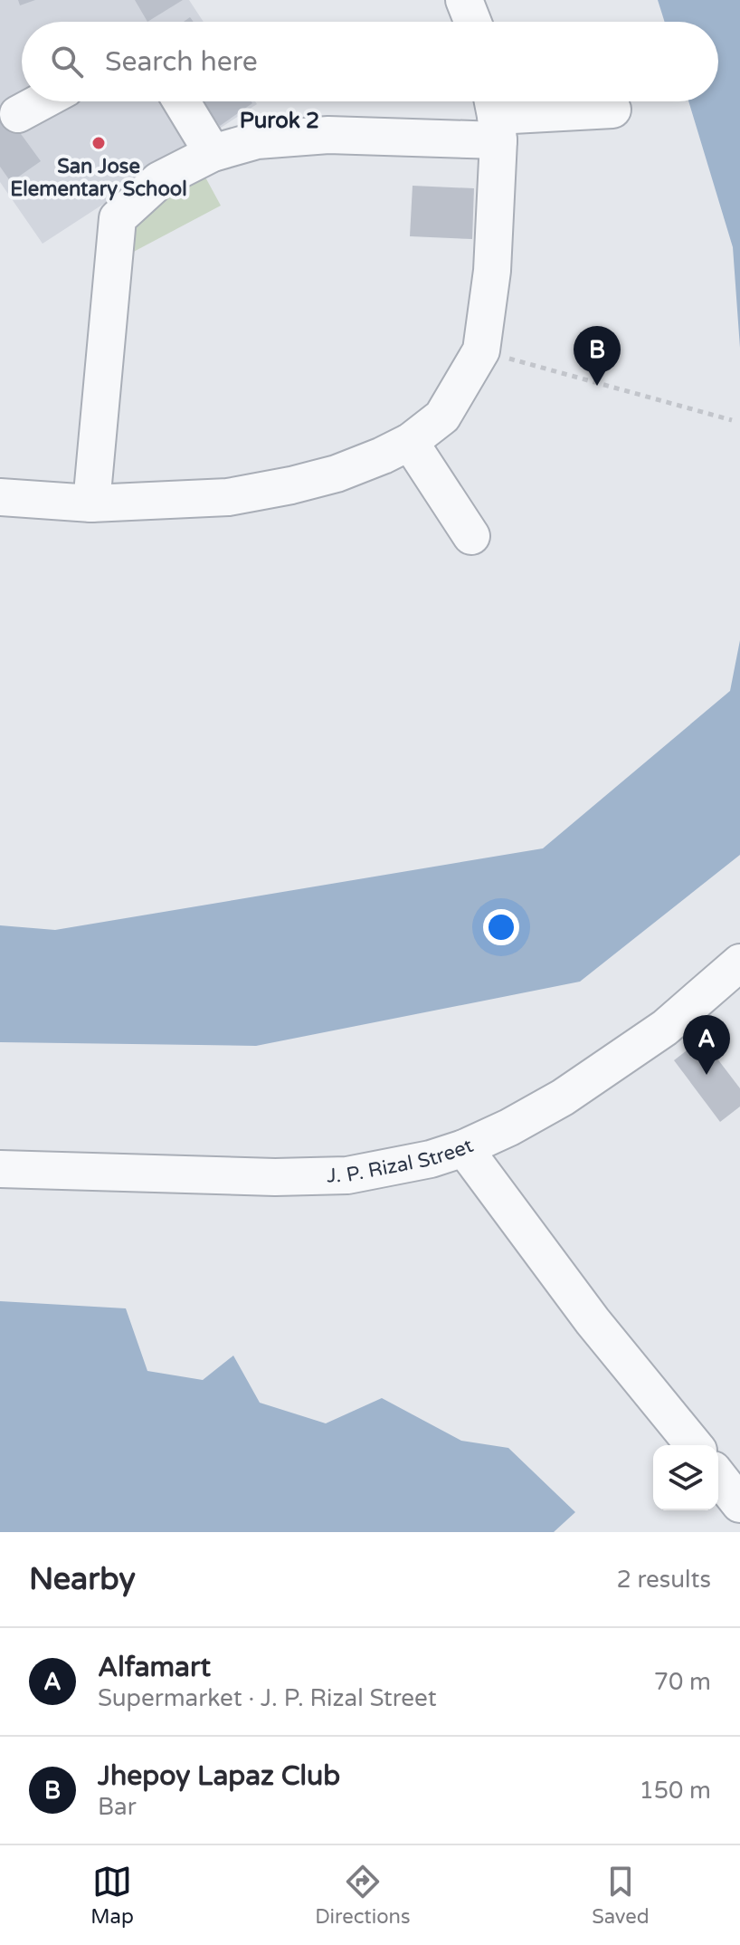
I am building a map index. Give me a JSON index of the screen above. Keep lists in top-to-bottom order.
{
  "streets": {
    "street": ["J. P. Rizal Street"]
  },
  "districts": ["Purok 2"],
  "places": ["San Jose Elementary School"],
  "page": {
    "search": "Search here",
    "pins": ["B", "A"],
    "heading": ["Nearby", "2 results"],
    "list": [
      {
        "mark": "A",
        "name": "Alfamart",
        "note": "Supermarket · J. P. Rizal Street",
        "value": "70 m"
      },
      {
        "mark": "B",
        "name": "Jhepoy Lapaz Club",
        "note": "Bar",
        "value": "150 m"
      }
    ],
    "nav": ["Map", "Directions", "Saved"]
  }
}
